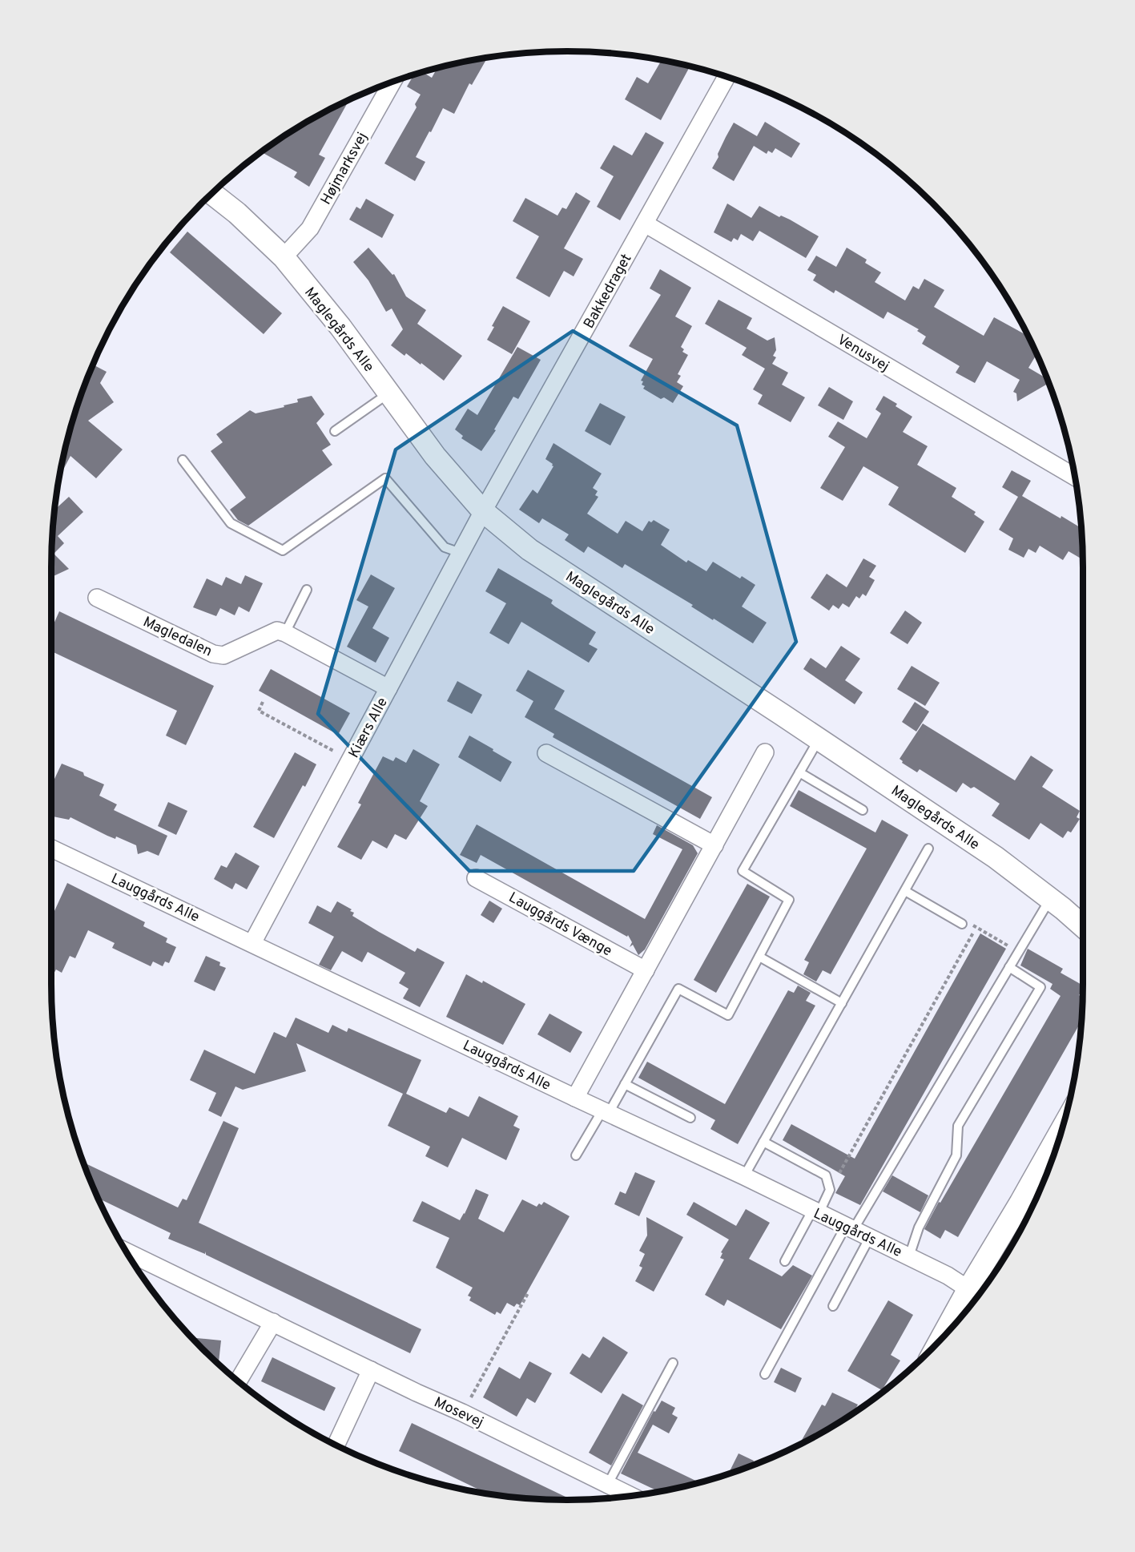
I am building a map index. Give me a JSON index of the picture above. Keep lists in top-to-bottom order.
{
  "streets": {
    "street": [
      "Højmarksvej",
      "Bakkedraget",
      "Maglegårds Alle",
      "Venusvej",
      "Magledalen",
      "Kiærs Alle",
      "Lauggårds Alle",
      "Lauggårds Vænge",
      "Mosevej"
    ]
  },
  "crossings": [
    ["Højmarksvej", "Maglegårds Alle"],
    ["Bakkedraget", "Maglegårds Alle"],
    ["Bakkedraget", "Venusvej"],
    ["Bakkedraget", "Kiærs Alle"],
    ["Maglegårds Alle", "Kiærs Alle"],
    ["Kiærs Alle", "Lauggårds Alle"]
  ]
}
